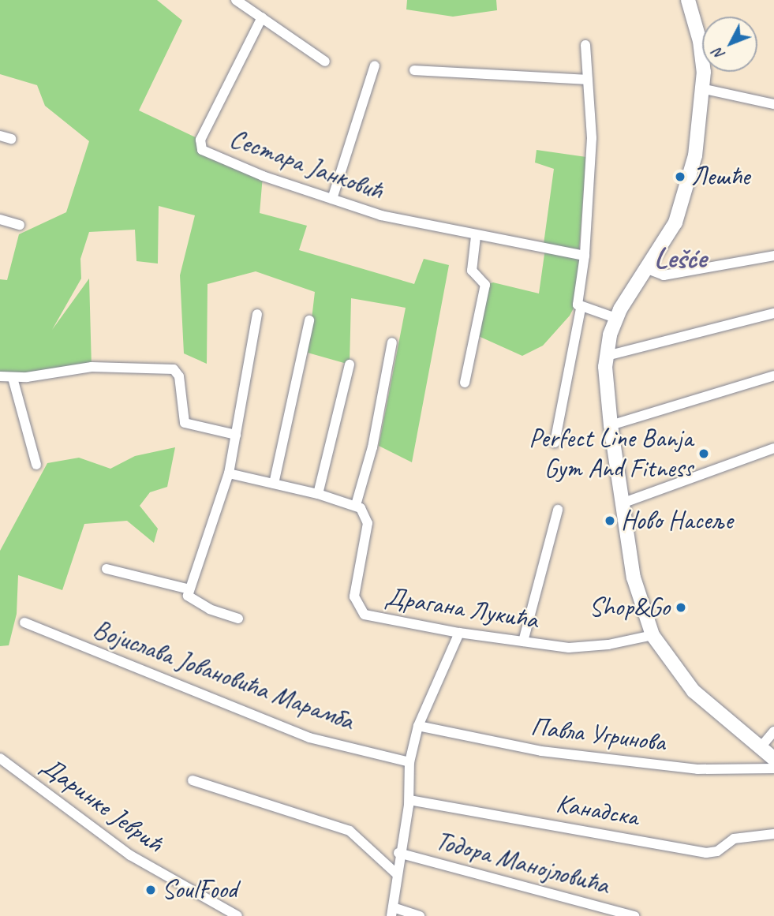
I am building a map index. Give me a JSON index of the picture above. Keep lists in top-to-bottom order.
{
  "streets": {
    "street": [
      "Сестара Јанковић",
      "Драгана Лукића",
      "Војислава Јовановића Марамба",
      "Павла Угринова",
      "Даринке Јеврић",
      "Канадска",
      "Тодора Манојловића"
    ]
  },
  "districts": ["Lešće"],
  "places": [
    "Лешће",
    "Perfect Line Banja Gym And Fitness",
    "Ново Насеље",
    "Shop&Go",
    "SoulFood"
  ],
  "north": "bottom left"
}
